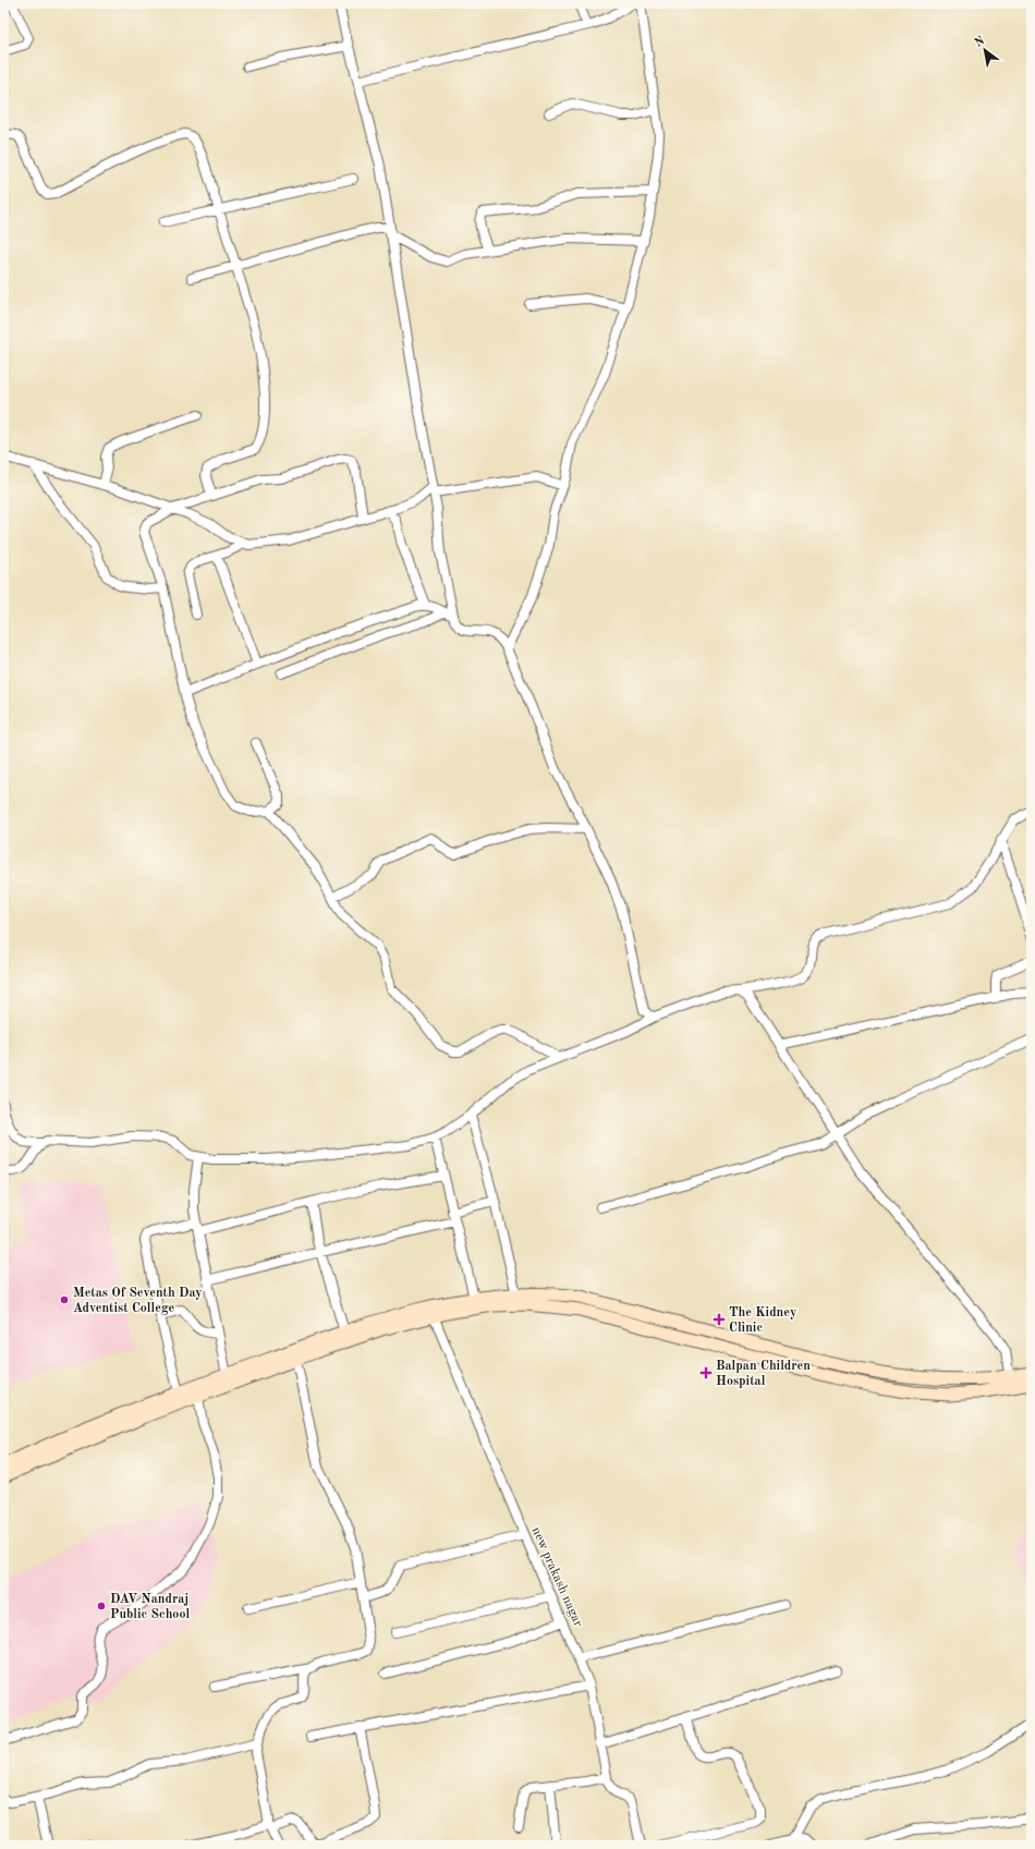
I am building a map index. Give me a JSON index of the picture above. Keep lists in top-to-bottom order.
{
  "streets": {
    "street": ["new prakash nagar"]
  },
  "places": {
    "other": ["Metas Of Seventh Day Adventist College", "DAV Nandraj Public School"],
    "health": ["The Kidney Clinic", "Balpan Children Hospital"]
  },
  "north": "top left"
}
